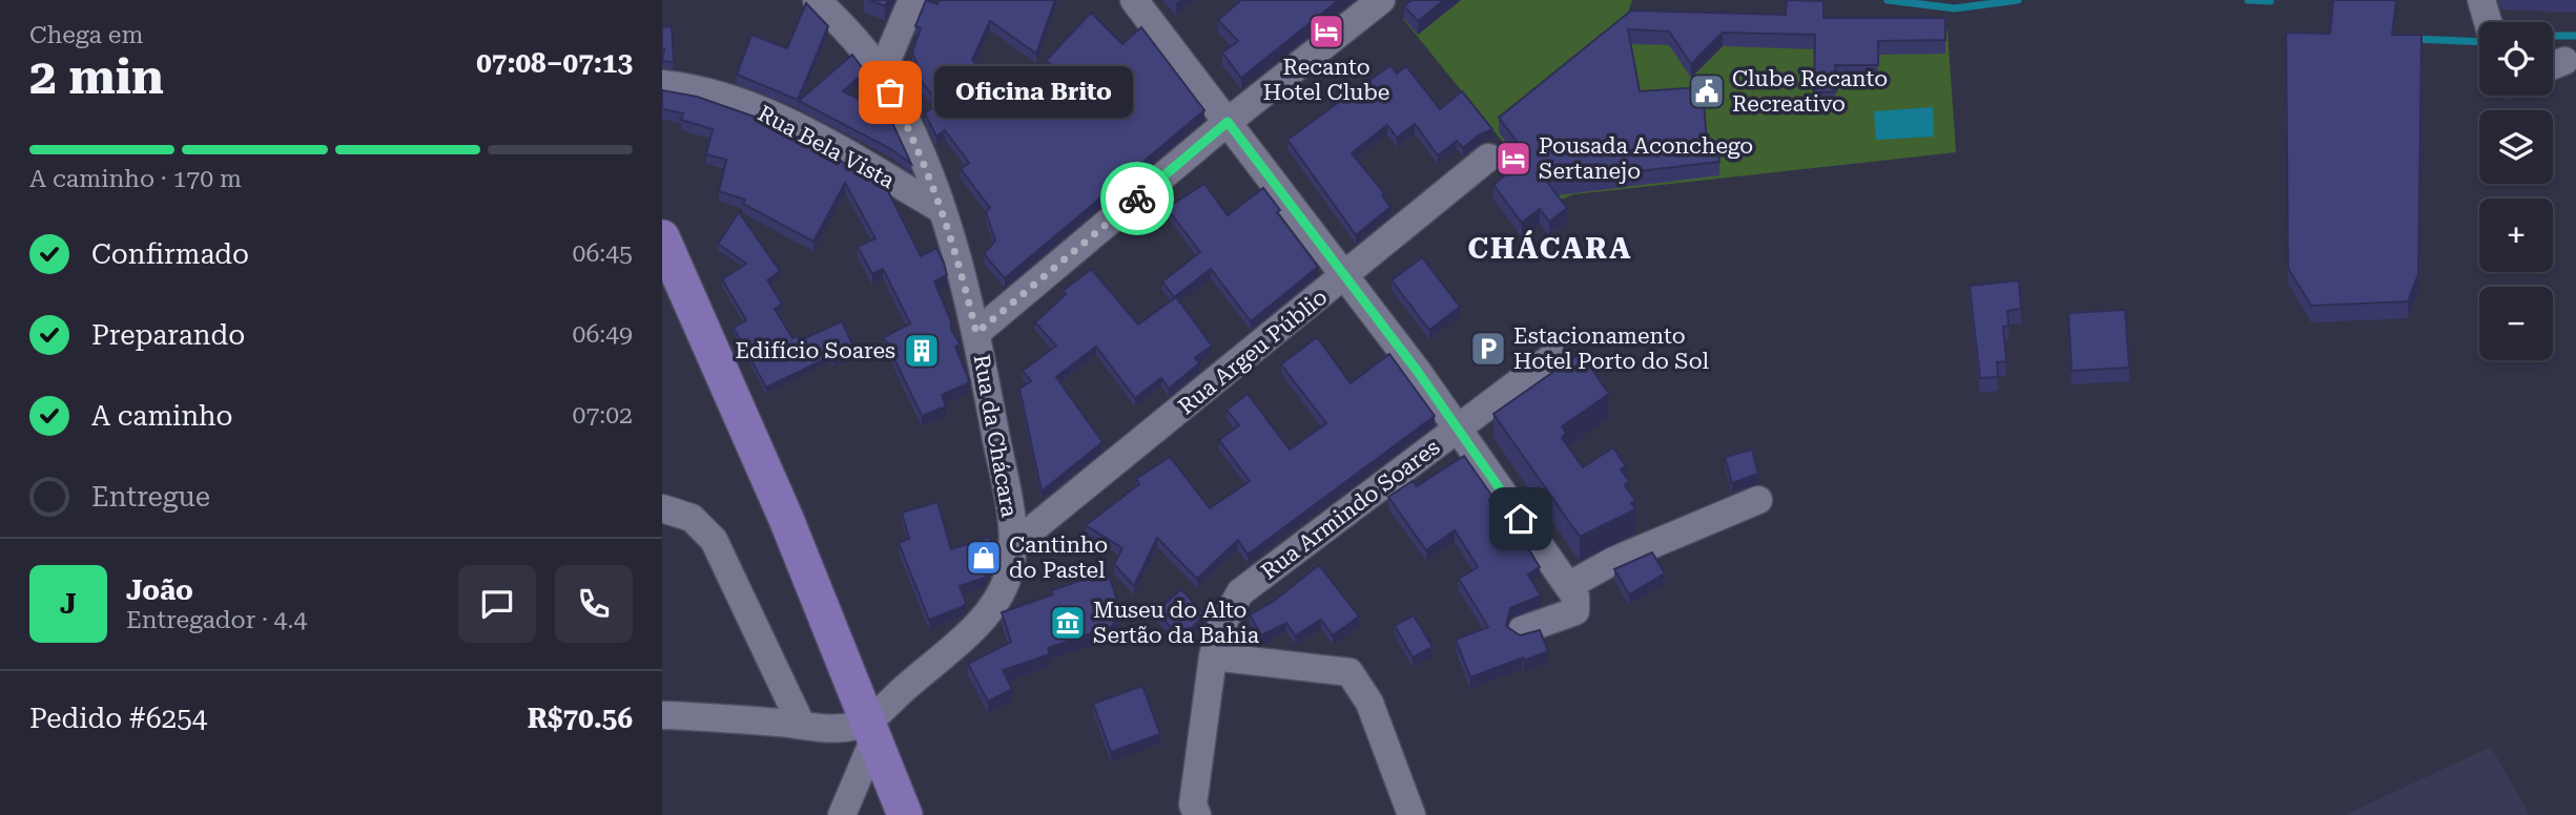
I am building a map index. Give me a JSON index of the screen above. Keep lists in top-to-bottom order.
{
  "streets": {
    "street": [
      "Rua Bela Vista",
      "Rua Argeu Públio",
      "Rua da Chácara",
      "Rua Armindo Soares"
    ]
  },
  "crossings": [
    ["Rua Bela Vista", "Rua da Chácara"],
    ["Rua Argeu Públio", "Rua da Chácara"]
  ],
  "districts": ["CHÁCARA"],
  "places": {
    "hotel": ["Recanto Hotel Clube", "Pousada Aconchego Sertanejo"],
    "public building": ["Clube Recanto Recreativo"],
    "other": ["Oficina Brito"],
    "parking": ["Estacionamento Hotel Porto do Sol"],
    "building": ["Edifício Soares"],
    "shop": ["Cantinho do Pastel"],
    "museum": ["Museu do Alto Sertão da Bahia"]
  },
  "page": {
    "heading": ["2 min", "Chega em", "07:08–07:13"],
    "panel": [
      "João",
      "Entregador · 4.4",
      "Pedido #6254",
      "R$70.56"
    ],
    "map_buttons": ["+", "−"],
    "bubble": "Oficina Brito",
    "bar": "A caminho · 170 m",
    "list": [
      ["Confirmado", "06:45"],
      ["Preparando", "06:49"],
      ["A caminho", "07:02"],
      "Entregue"
    ],
    "round": "J"
  }
}
